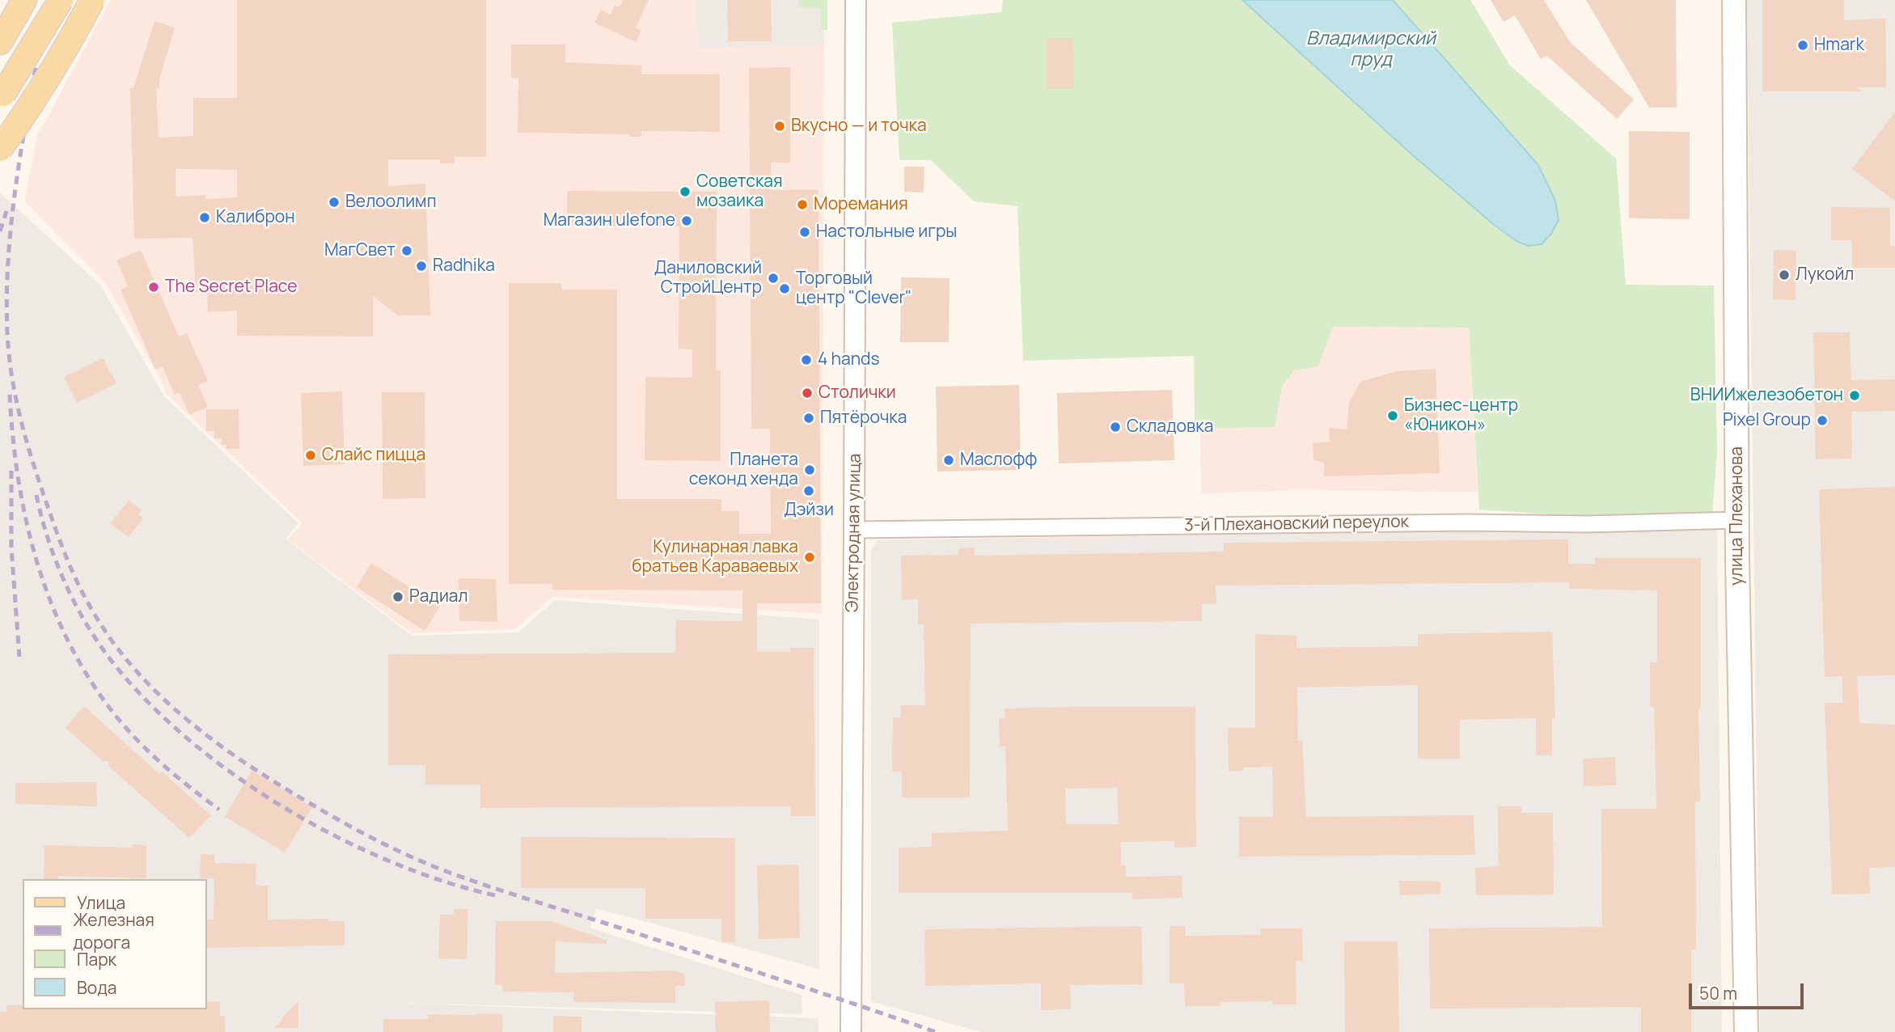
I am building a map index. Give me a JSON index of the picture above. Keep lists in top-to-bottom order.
{
  "streets": {
    "main road": ["улица Плеханова"],
    "street": ["3-й Плехановский переулок", "Электродная улица"]
  },
  "crossings": [
    ["улица Плеханова", "3-й Плехановский переулок"],
    ["3-й Плехановский переулок", "Электродная улица"]
  ],
  "water": ["Владимирский пруд"],
  "places": [
    "Hmark",
    "Вкусно — и точка",
    "Советская мозаика",
    "Велоолимп",
    "Моремания",
    "Калиброн",
    "Магазин ulefone",
    "Настольные игры",
    "МагСвет",
    "Radhika",
    "Лукойл",
    "Даниловский СтройЦентр",
    "The Secret Place",
    "Торговый центр \"Clever\"",
    "4 hands",
    "Столички",
    "ВНИИжелезобетон",
    "Бизнес-центр «Юникон»",
    "Пятёрочка",
    "Pixel Group",
    "Складовка",
    "Слайс пицца",
    "Маслофф",
    "Планета секонд хенда",
    "Дэйзи",
    "Кулинарная лавка братьев Караваевых",
    "Радиал"
  ],
  "legend": [
    "Улица",
    "Железная дорога",
    "Парк",
    "Вода"
  ],
  "scale_bar": "50 m"
}
